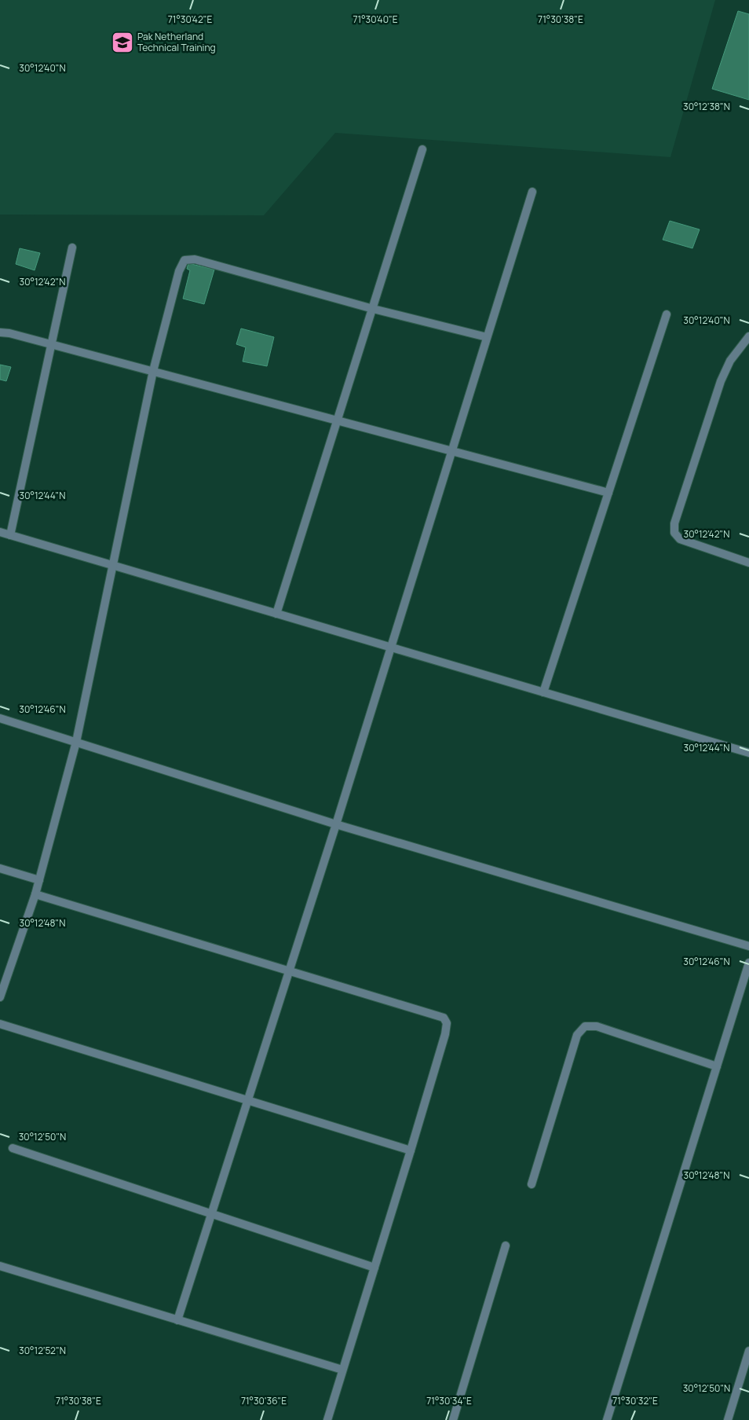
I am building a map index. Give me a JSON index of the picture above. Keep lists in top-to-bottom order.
{
  "places": {
    "school or university": ["Pak Netherland Technical Training"]
  },
  "coordinates": [
    "71°30'42\"E",
    "71°30'40\"E",
    "71°30'38\"E",
    "30°12'40\"N",
    "30°12'38\"N",
    "30°12'42\"N",
    "30°12'44\"N",
    "30°12'46\"N",
    "30°12'48\"N",
    "30°12'50\"N",
    "30°12'52\"N",
    "71°30'36\"E",
    "71°30'34\"E",
    "71°30'32\"E"
  ]
}
